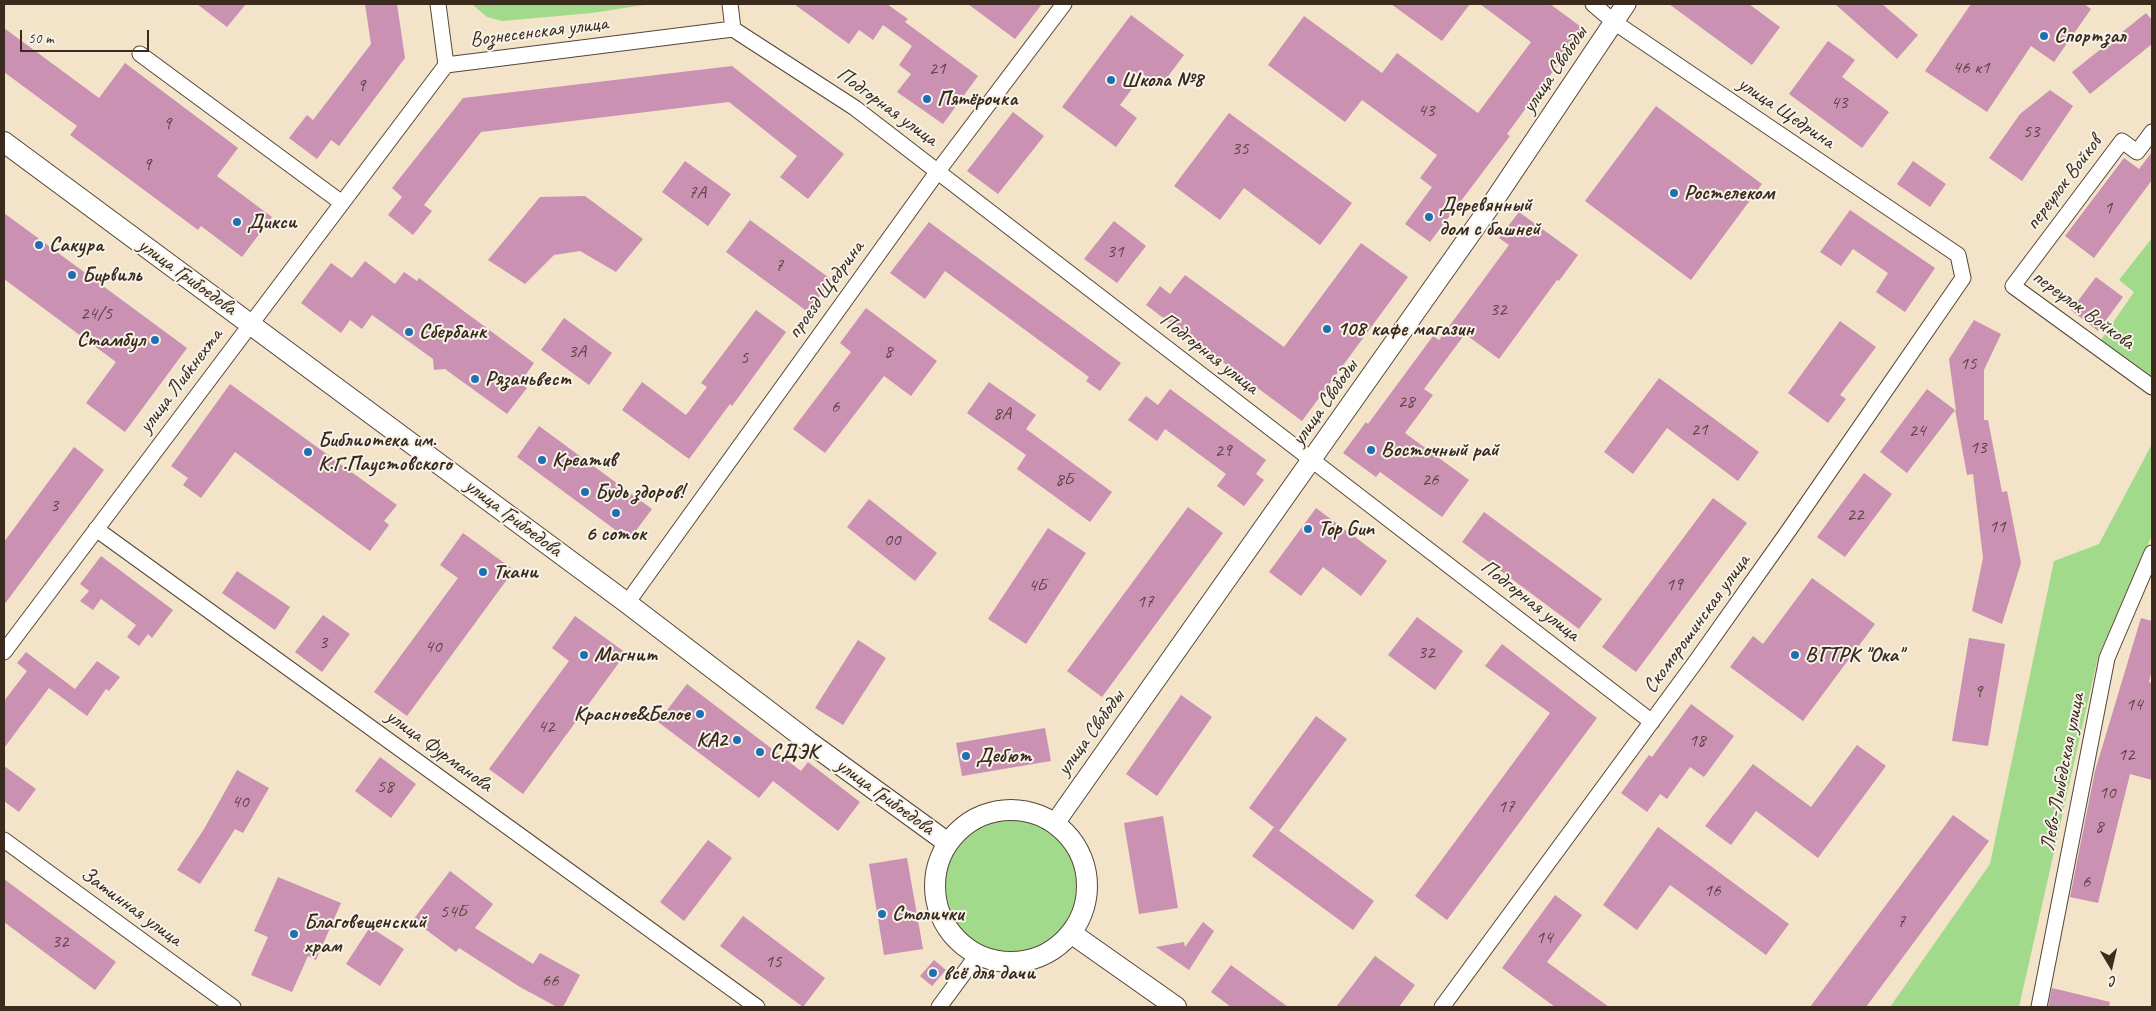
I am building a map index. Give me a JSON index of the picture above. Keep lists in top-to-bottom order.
{
  "streets": {
    "main road": ["улица Грибоедова"],
    "street": [
      "Вознесенская улица",
      "улица Свободы",
      "Подгорная улица",
      "улица Щедрина",
      "переулок Войков",
      "проезд Щедрина",
      "переулок Войкова",
      "улица Либкнехта",
      "Скоморошинская улица",
      "улица Фурманова",
      "Лево-Лыбедская улица",
      "Затинная улица"
    ]
  },
  "crossings": [
    ["Вознесенская улица", "Подгорная улица"],
    ["Вознесенская улица", "улица Либкнехта"],
    ["улица Свободы", "Подгорная улица"],
    ["улица Свободы", "улица Щедрина"],
    ["улица Свободы", "улица Грибоедова"],
    ["Подгорная улица", "проезд Щедрина"],
    ["Подгорная улица", "Скоморошинская улица"],
    ["улица Щедрина", "Скоморошинская улица"],
    ["переулок Войков", "переулок Войкова"],
    ["улица Грибоедова", "проезд Щедрина"],
    ["улица Грибоедова", "улица Либкнехта"],
    ["улица Либкнехта", "улица Фурманова"]
  ],
  "places": [
    "Спортзал",
    "Школа №8",
    "Пятёрочка",
    "Ростелеком",
    "Деревянный дом с башней",
    "Дикси",
    "Сакура",
    "Бирвиль",
    "108 кафе магазин",
    "Сбербанк",
    "Стамбул",
    "Рязаньвест",
    "Восточный рай",
    "Библиотека им. К.Г.Паустовского",
    "Креатив",
    "Будь здоров!",
    "6 соток",
    "Top Gun",
    "Ткани",
    "Магнит",
    "ВГТРК \"Ока\"",
    "Красное&Белое",
    "КА2",
    "СДЭК",
    "Дебют",
    "Столички",
    "Благовещенский храм",
    "всё для дачи"
  ],
  "house_numbers": [
    "46 к1",
    "21",
    "9",
    "43",
    "43",
    "9",
    "53",
    "35",
    "9",
    "7А",
    "1",
    "31",
    "7",
    "32",
    "24/5",
    "3А",
    "8",
    "5",
    "15",
    "28",
    "6",
    "8А",
    "21",
    "24",
    "13",
    "29",
    "8Б",
    "26",
    "3",
    "22",
    "11",
    "00",
    "19",
    "4Б",
    "17",
    "3",
    "40",
    "32",
    "9",
    "14",
    "42",
    "18",
    "12",
    "58",
    "10",
    "40",
    "17",
    "8",
    "6",
    "16",
    "54Б",
    "7",
    "14",
    "32",
    "15",
    "66"
  ],
  "scale_bar": "50 m",
  "north": "bottom"
}
